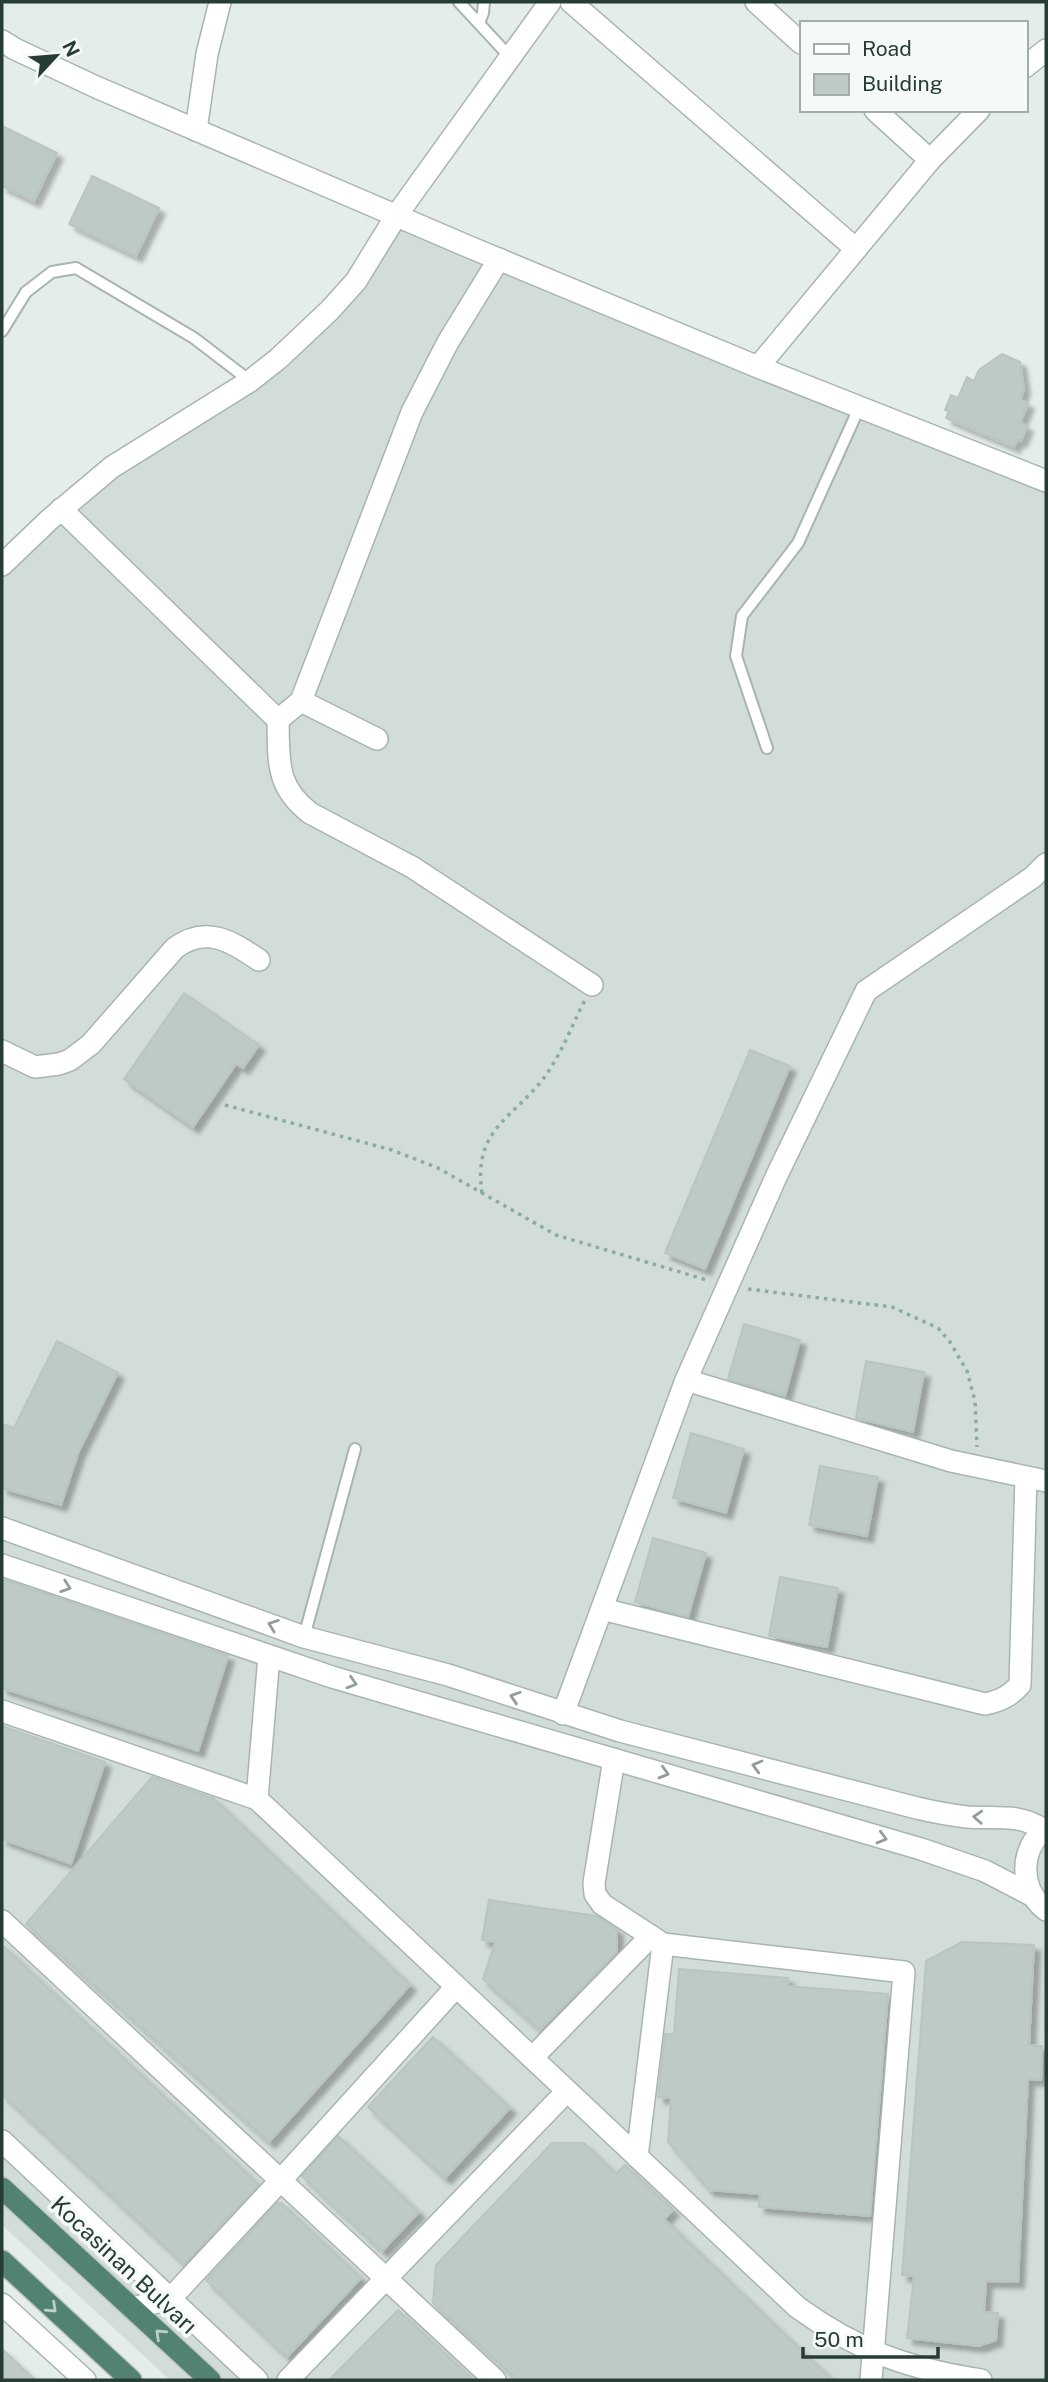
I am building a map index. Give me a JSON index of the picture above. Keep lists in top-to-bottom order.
{
  "streets": {
    "highway": ["Kocasinan Bulvarı"]
  },
  "legend": ["Road", "Building"],
  "scale_bar": "50 m",
  "north": "top right"
}
